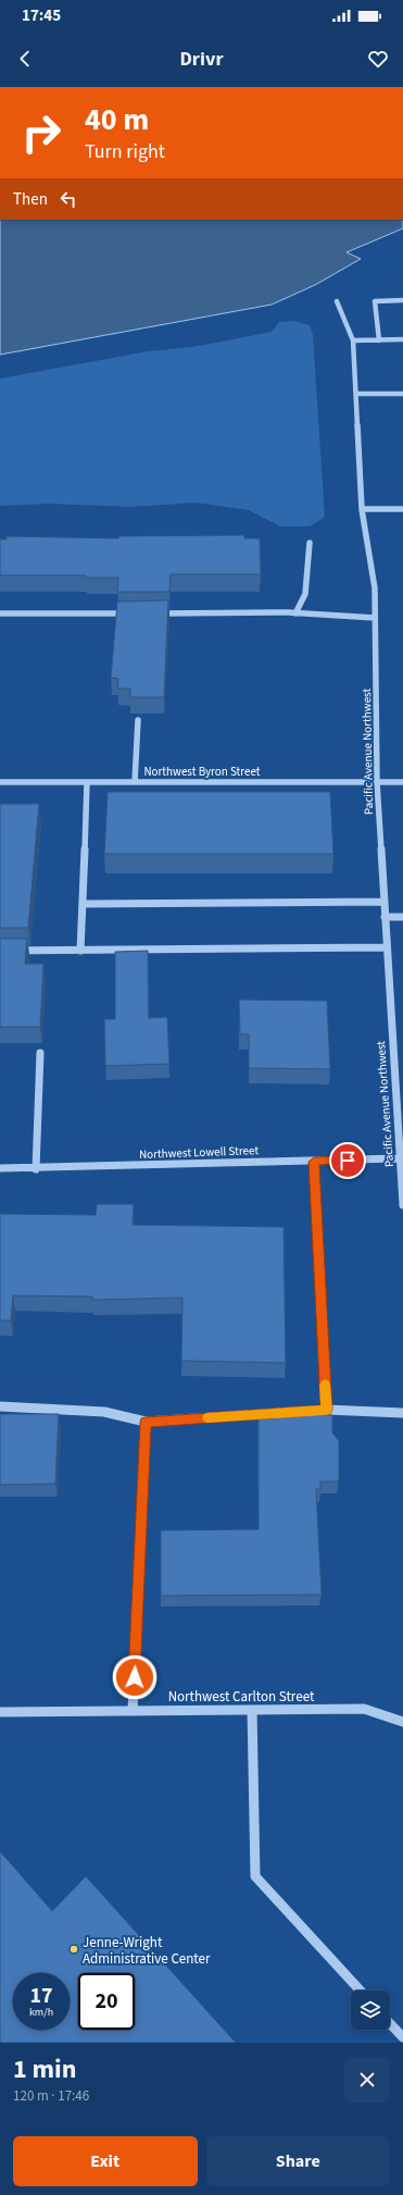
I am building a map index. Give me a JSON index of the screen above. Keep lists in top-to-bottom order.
{
  "streets": {
    "street": [
      "Pacific Avenue Northwest",
      "Northwest Byron Street",
      "Northwest Lowell Street",
      "Northwest Carlton Street"
    ]
  },
  "crossings": [
    ["Pacific Avenue Northwest", "Northwest Byron Street"],
    ["Pacific Avenue Northwest", "Northwest Lowell Street"]
  ],
  "places": ["Jenne-Wright Administrative Center"],
  "page": {
    "status": "17:45",
    "header": "Drivr",
    "turn": ["40 m", "Turn right"],
    "then": "Then",
    "speed": "17 km/h",
    "limit": "20",
    "heading": ["1 min", "120 m · 17:46"],
    "buttons": ["Exit", "Share"]
  }
}
